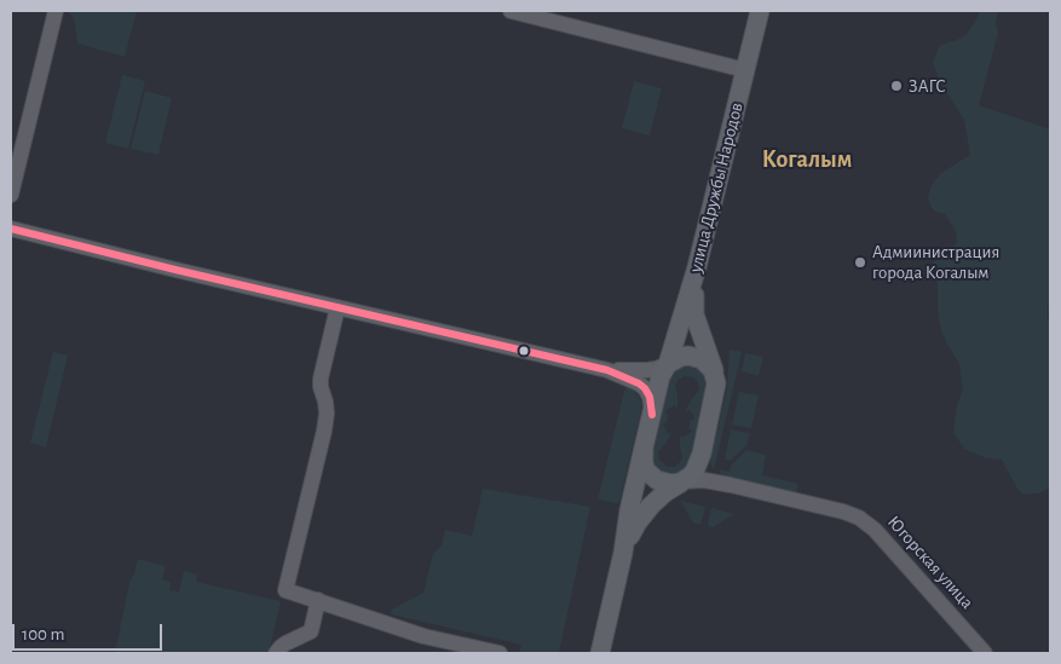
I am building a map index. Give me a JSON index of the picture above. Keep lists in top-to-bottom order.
{
  "streets": {
    "main road": ["улица Дружбы Народов"],
    "street": ["Югорская улица"]
  },
  "crossings": [
    ["улица Дружбы Народов", "Югорская улица"]
  ],
  "districts": ["Когалым"],
  "places": ["ЗАГС", "Адмиинистрация города Когалым"],
  "scale_bar": "100 m"
}
